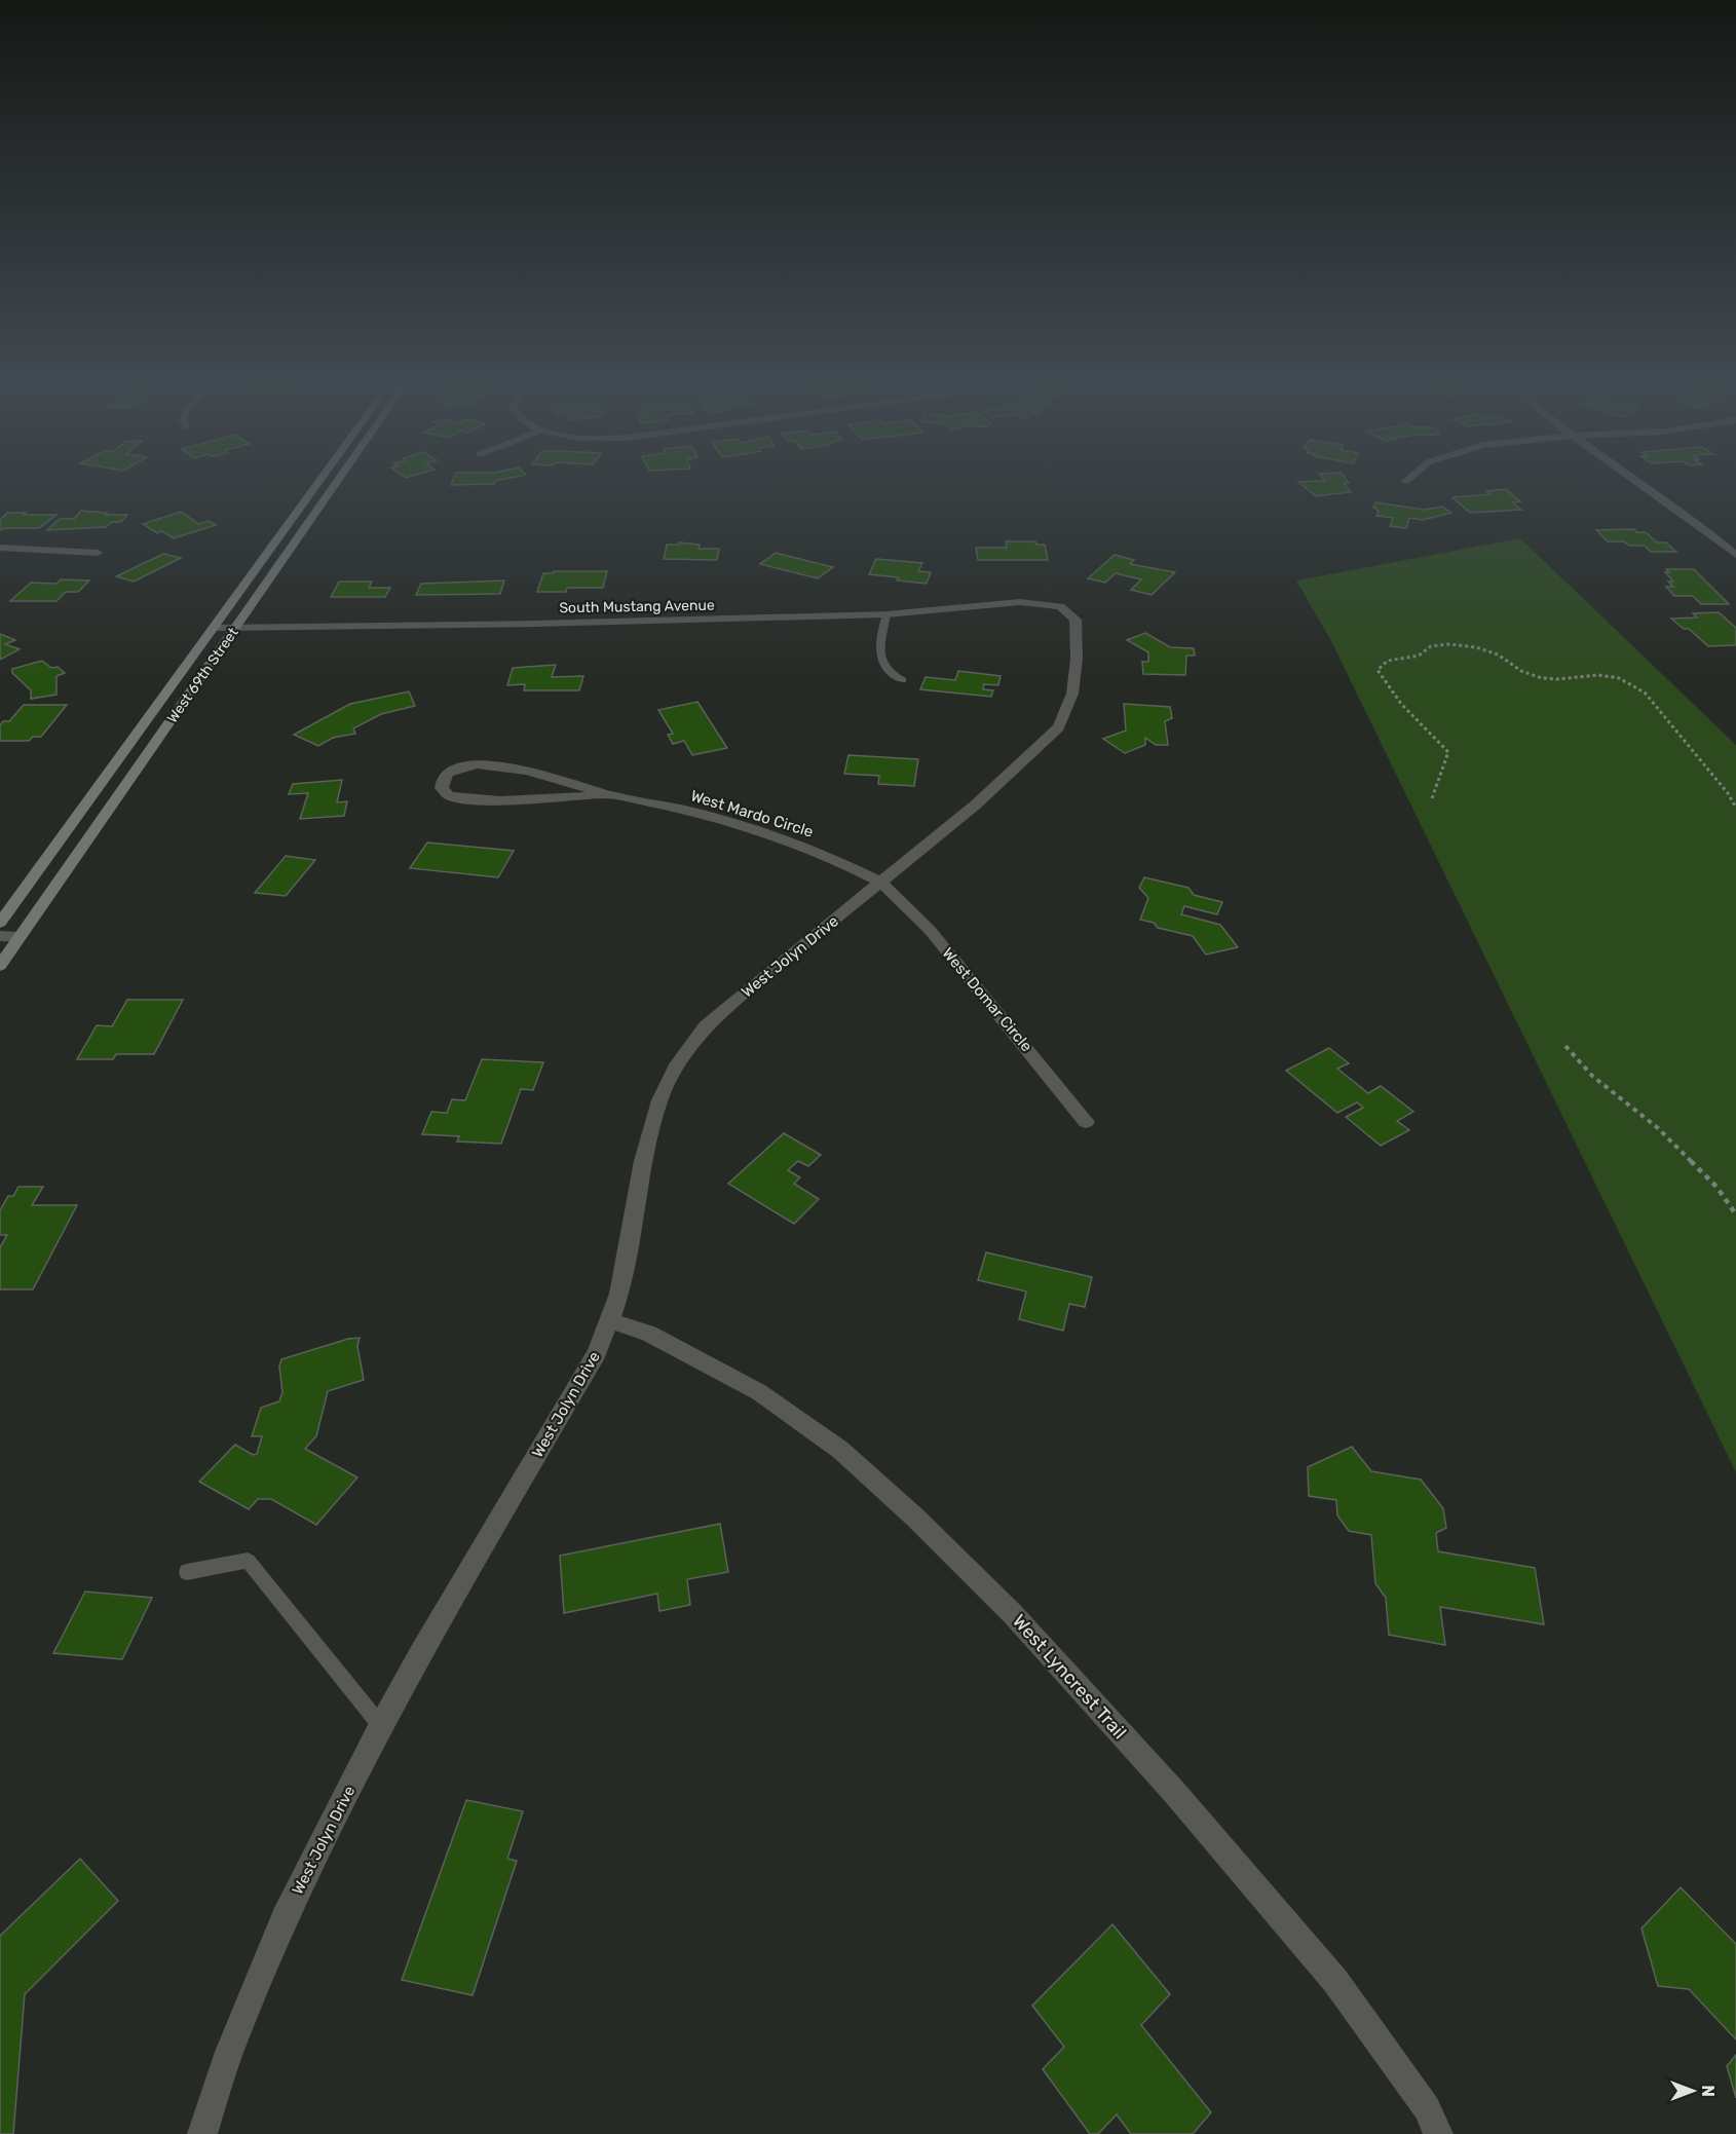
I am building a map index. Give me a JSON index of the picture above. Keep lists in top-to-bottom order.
{
  "streets": {
    "main road": ["West 69th Street"],
    "street": [
      "South Mustang Avenue",
      "West Mardo Circle",
      "West Jolyn Drive",
      "West Domar Circle",
      "West Lyncrest Trail"
    ]
  },
  "crossings": [
    ["South Mustang Avenue", "West 69th Street"],
    ["South Mustang Avenue", "West Jolyn Drive"],
    ["West Mardo Circle", "West Jolyn Drive"],
    ["West Mardo Circle", "West Domar Circle"],
    ["West Jolyn Drive", "West Domar Circle"],
    ["West Jolyn Drive", "West Lyncrest Trail"]
  ],
  "north": "right"
}
